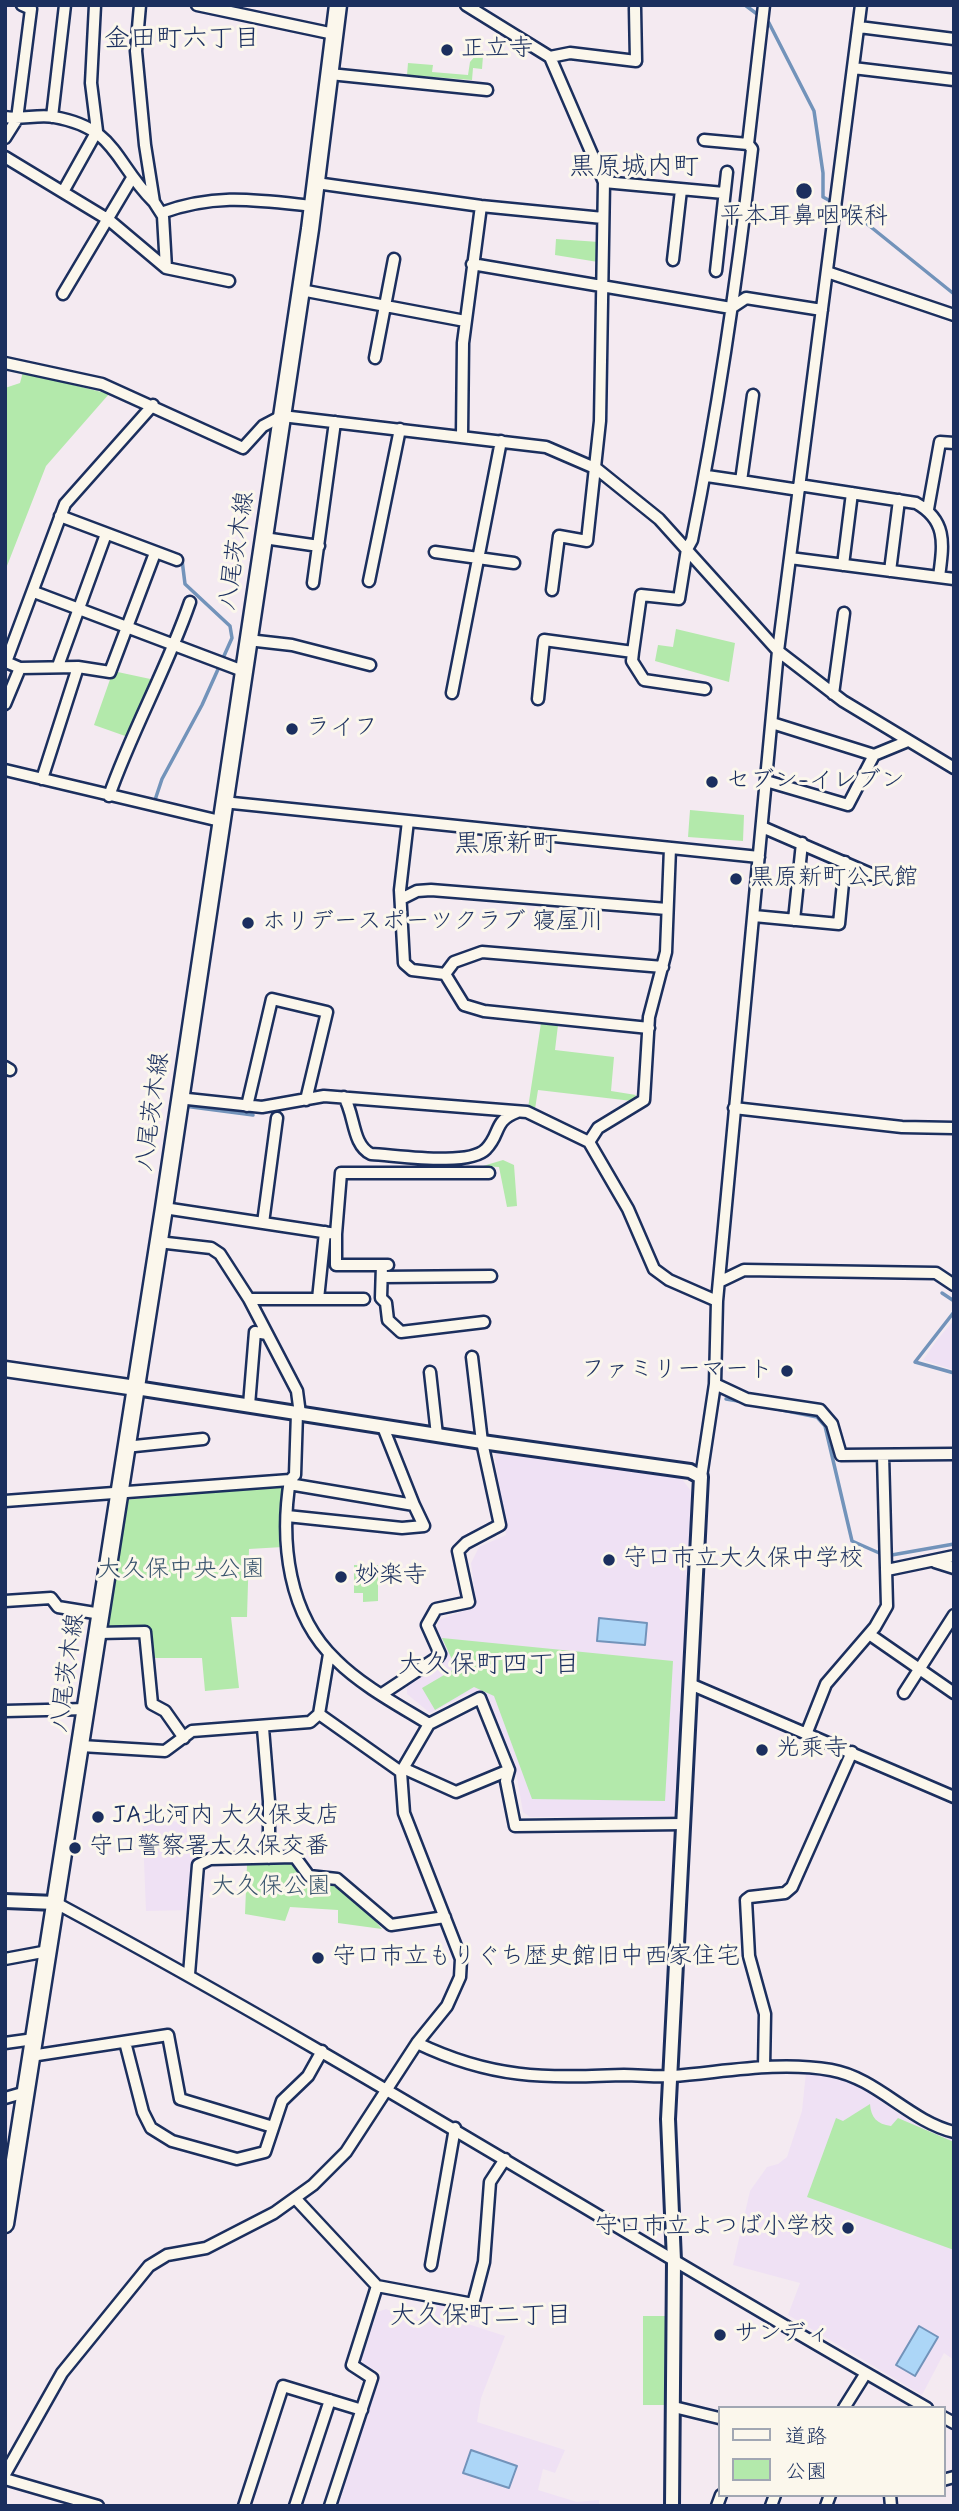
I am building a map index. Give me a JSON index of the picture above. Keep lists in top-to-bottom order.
{
  "streets": {
    "main road": ["八尾茨木線"]
  },
  "districts": [
    "金田町六丁目",
    "黒原城内町",
    "黒原新町",
    "大久保町四丁目",
    "大久保町二丁目"
  ],
  "parks": ["大久保中央公園", "大久保公園"],
  "places": [
    "正立寺",
    "平本耳鼻咽喉科",
    "ライフ",
    "セブン-イレブン",
    "黒原新町公民館",
    "ホリデースポーツクラブ 寝屋川",
    "ファミリーマート",
    "守口市立大久保中学校",
    "妙楽寺",
    "光乘寺",
    "JA北河内 大久保支店",
    "守口警察署大久保交番",
    "守口市立もりぐち歴史館旧中西家住宅",
    "守口市立よつば小学校",
    "サンディ"
  ],
  "legend": ["道路", "公園"]
}
